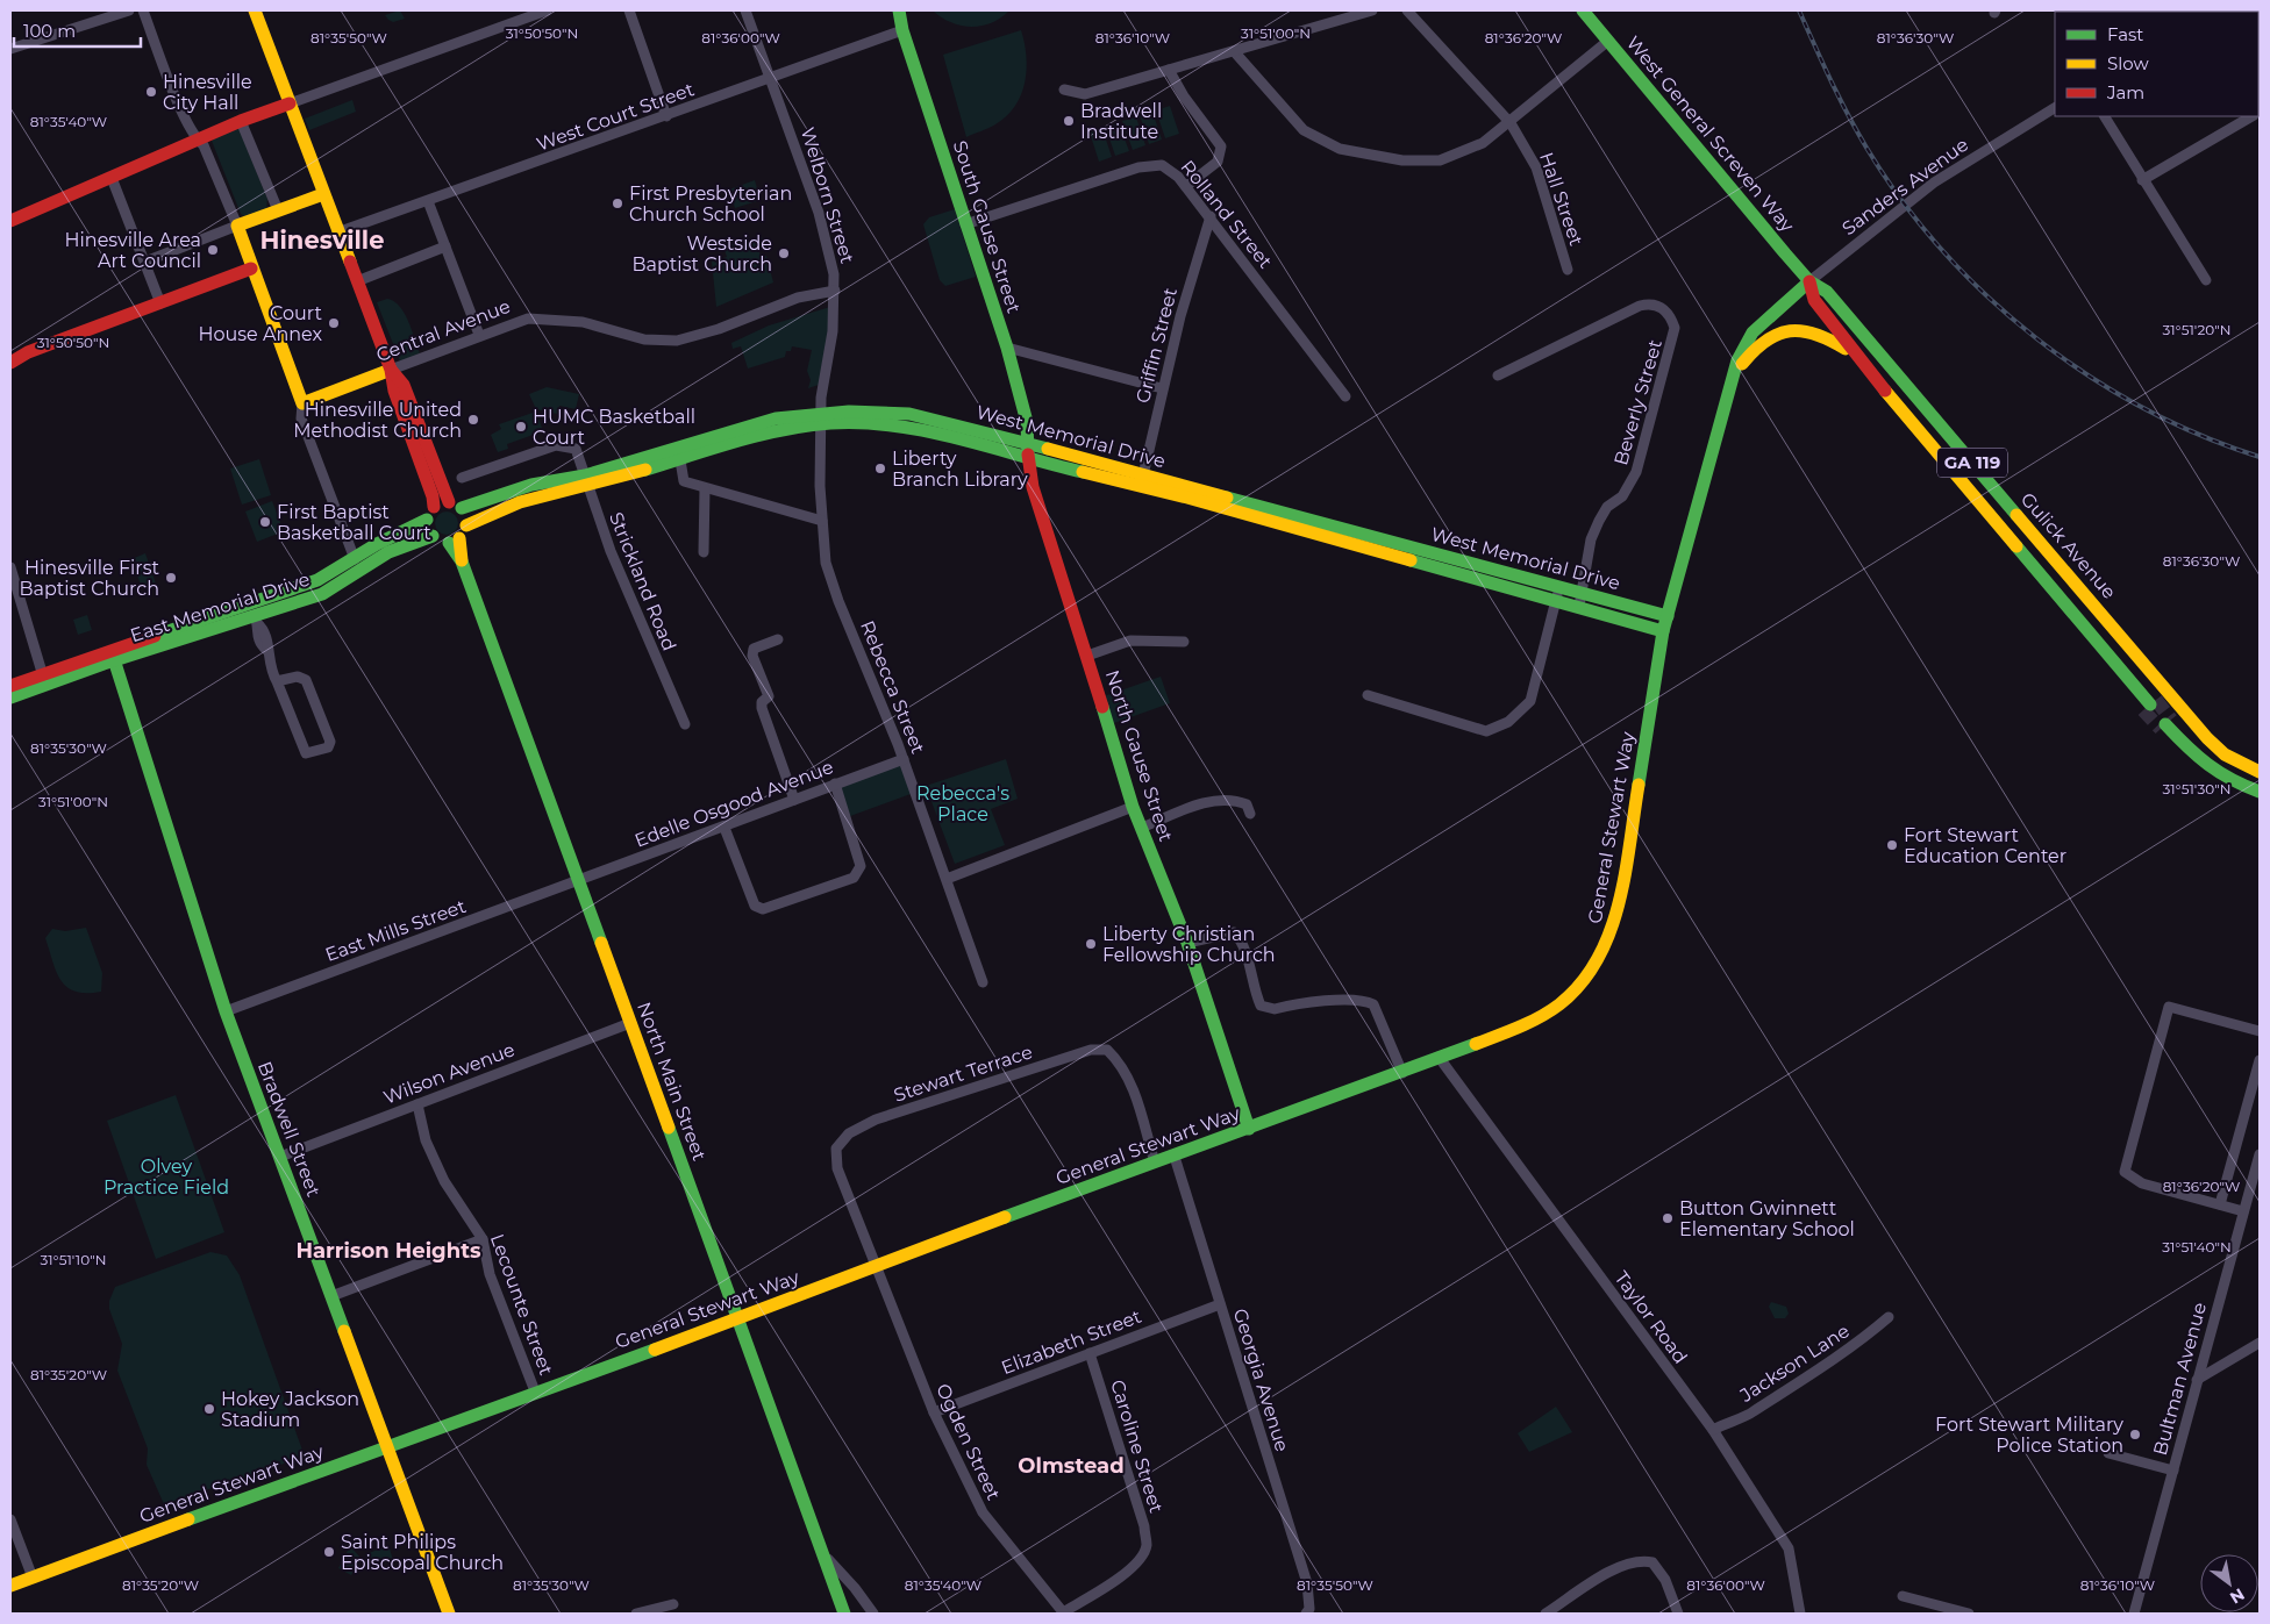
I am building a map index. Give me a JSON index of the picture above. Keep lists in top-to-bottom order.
{
  "streets": {
    "main road": [
      "West General Screven Way",
      "South Gause Street",
      "Central Avenue",
      "West Memorial Drive",
      "GA 119",
      "Gulick Avenue",
      "East Memorial Drive",
      "North Gause Street",
      "General Stewart Way",
      "North Main Street",
      "Bradwell Street"
    ],
    "street": [
      "West Court Street",
      "Sanders Avenue",
      "Welborn Street",
      "Hall Street",
      "Rolland Street",
      "Griffin Street",
      "Beverly Street",
      "Strickland Road",
      "Rebecca Street",
      "Edelle Osgood Avenue",
      "East Mills Street",
      "Wilson Avenue",
      "Stewart Terrace",
      "Lecounte Street",
      "Taylor Road",
      "Elizabeth Street",
      "Jackson Lane",
      "Bultman Avenue",
      "Georgia Avenue",
      "Ogden Street",
      "Caroline Street"
    ]
  },
  "crossings": [
    ["West Court Street", "Welborn Street"],
    ["West Court Street", "South Gause Street"],
    ["West General Screven Way", "Sanders Avenue"],
    ["West General Screven Way", "GA 119"],
    ["West General Screven Way", "Gulick Avenue"],
    ["West General Screven Way", "General Stewart Way"],
    ["Sanders Avenue", "GA 119"],
    ["Sanders Avenue", "Gulick Avenue"],
    ["Sanders Avenue", "General Stewart Way"],
    ["Welborn Street", "Central Avenue"],
    ["Welborn Street", "Rebecca Street"],
    ["Rolland Street", "South Gause Street"],
    ["Rolland Street", "Griffin Street"],
    ["South Gause Street", "West Memorial Drive"],
    ["South Gause Street", "North Gause Street"],
    ["Griffin Street", "West Memorial Drive"],
    ["Beverly Street", "West Memorial Drive"],
    ["West Memorial Drive", "Strickland Road"],
    ["West Memorial Drive", "East Memorial Drive"],
    ["West Memorial Drive", "Rebecca Street"],
    ["West Memorial Drive", "North Gause Street"],
    ["West Memorial Drive", "General Stewart Way"],
    ["West Memorial Drive", "North Main Street"],
    ["GA 119", "Gulick Avenue"],
    ["GA 119", "General Stewart Way"],
    ["Gulick Avenue", "General Stewart Way"],
    ["East Memorial Drive", "North Main Street"],
    ["East Memorial Drive", "Bradwell Street"],
    ["Rebecca Street", "Edelle Osgood Avenue"],
    ["North Gause Street", "General Stewart Way"],
    ["Edelle Osgood Avenue", "East Mills Street"],
    ["Edelle Osgood Avenue", "North Main Street"],
    ["General Stewart Way", "Stewart Terrace"],
    ["General Stewart Way", "North Main Street"],
    ["General Stewart Way", "Bradwell Street"],
    ["General Stewart Way", "Lecounte Street"],
    ["General Stewart Way", "Taylor Road"],
    ["General Stewart Way", "Georgia Avenue"],
    ["General Stewart Way", "Ogden Street"],
    ["East Mills Street", "North Main Street"],
    ["East Mills Street", "Bradwell Street"],
    ["Wilson Avenue", "North Main Street"],
    ["Wilson Avenue", "Bradwell Street"],
    ["Wilson Avenue", "Lecounte Street"],
    ["Stewart Terrace", "Ogden Street"],
    ["Taylor Road", "Jackson Lane"],
    ["Elizabeth Street", "Georgia Avenue"],
    ["Elizabeth Street", "Ogden Street"],
    ["Elizabeth Street", "Caroline Street"],
    ["Ogden Street", "Caroline Street"]
  ],
  "districts": ["Hinesville", "Harrison Heights", "Olmstead"],
  "parks": ["Rebecca's Place", "Olvey Practice Field"],
  "places": [
    "Hinesville City Hall",
    "Bradwell Institute",
    "First Presbyterian Church School",
    "Hinesville Area Art Council",
    "Westside Baptist Church",
    "Court House Annex",
    "Hinesville United Methodist Church",
    "HUMC Basketball Court",
    "Liberty Branch Library",
    "First Baptist Basketball Court",
    "Hinesville First Baptist Church",
    "Fort Stewart Education Center",
    "Liberty Christian Fellowship Church",
    "Button Gwinnett Elementary School",
    "Hokey Jackson Stadium",
    "Fort Stewart Military Police Station",
    "Saint Philips Episcopal Church"
  ],
  "legend": ["Fast", "Slow", "Jam"],
  "scale_bar": "100 m",
  "north": "bottom right",
  "coordinates": [
    "31°50'50\"N",
    "31°51'00\"N",
    "81°36'30\"W",
    "81°35'50\"W",
    "81°36'00\"W",
    "81°36'10\"W",
    "81°36'20\"W",
    "81°35'40\"W",
    "31°51'20\"N",
    "81°35'30\"W",
    "31°51'30\"N",
    "31°51'40\"N",
    "31°51'10\"N",
    "81°35'20\"W"
  ]
}
